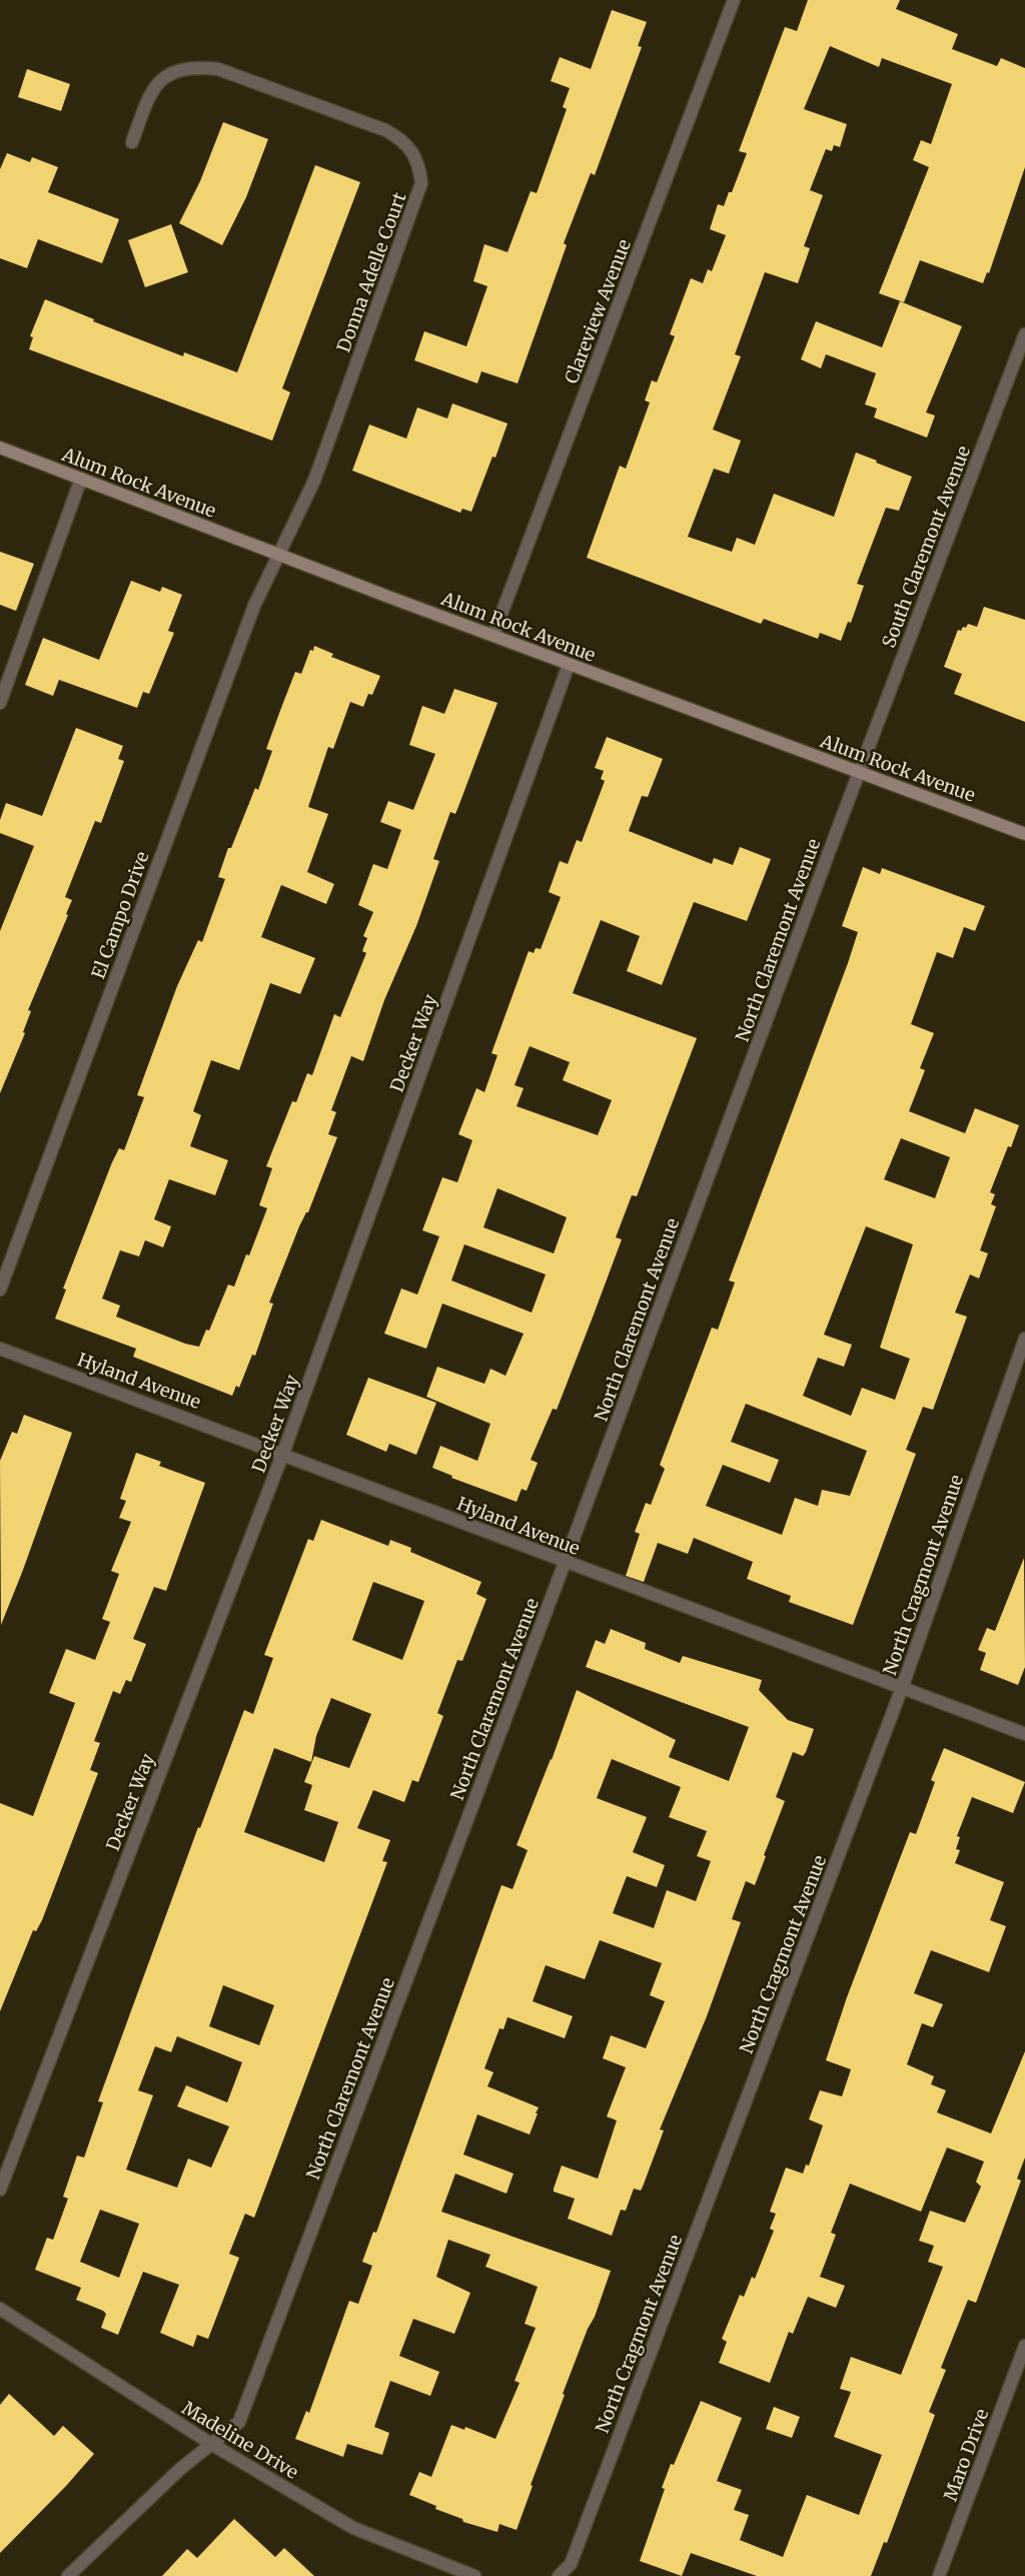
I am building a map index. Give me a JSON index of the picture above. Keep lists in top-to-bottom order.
{
  "streets": {
    "main road": ["Alum Rock Avenue"],
    "street": [
      "Donna Adelle Court",
      "Clareview Avenue",
      "South Claremont Avenue",
      "El Campo Drive",
      "North Claremont Avenue",
      "Decker Way",
      "Hyland Avenue",
      "North Cragmont Avenue",
      "Madeline Drive",
      "Maro Drive"
    ]
  },
  "crossings": [
    ["Donna Adelle Court", "Alum Rock Avenue"],
    ["Donna Adelle Court", "El Campo Drive"],
    ["Clareview Avenue", "Alum Rock Avenue"],
    ["Alum Rock Avenue", "South Claremont Avenue"],
    ["Alum Rock Avenue", "El Campo Drive"],
    ["Alum Rock Avenue", "North Claremont Avenue"],
    ["Alum Rock Avenue", "Decker Way"],
    ["South Claremont Avenue", "North Claremont Avenue"],
    ["North Claremont Avenue", "Hyland Avenue"],
    ["North Claremont Avenue", "Madeline Drive"],
    ["Decker Way", "Hyland Avenue"],
    ["Hyland Avenue", "North Cragmont Avenue"]
  ]
}
